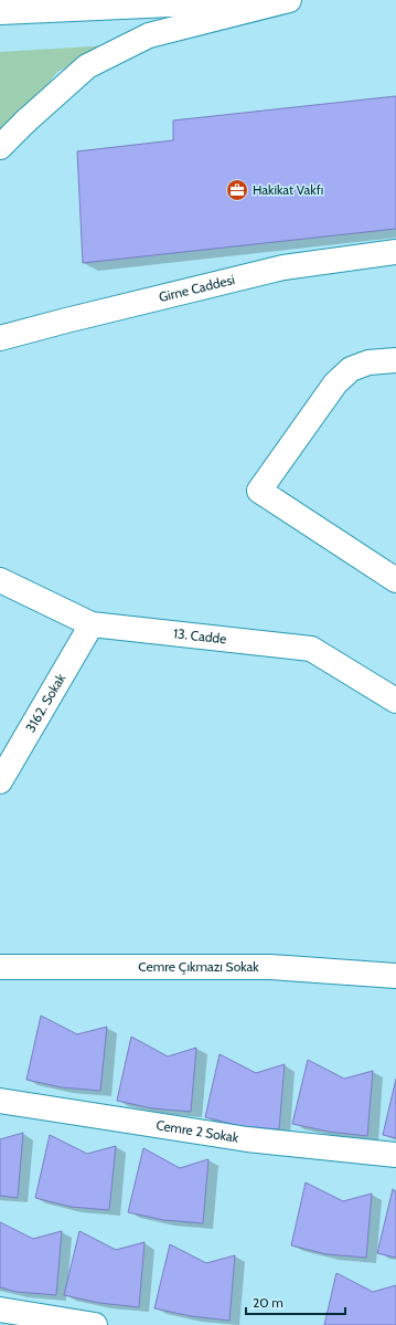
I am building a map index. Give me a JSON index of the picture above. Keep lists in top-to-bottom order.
{
  "streets": {
    "street": [
      "Girne Caddesi",
      "13. Cadde",
      "3162. Sokak",
      "Cemre Çıkmazı Sokak",
      "Cemre 2 Sokak"
    ]
  },
  "crossings": [
    ["13. Cadde", "3162. Sokak"]
  ],
  "places": {
    "office": ["Hakikat Vakfı"]
  },
  "scale_bar": "20 m"
}
